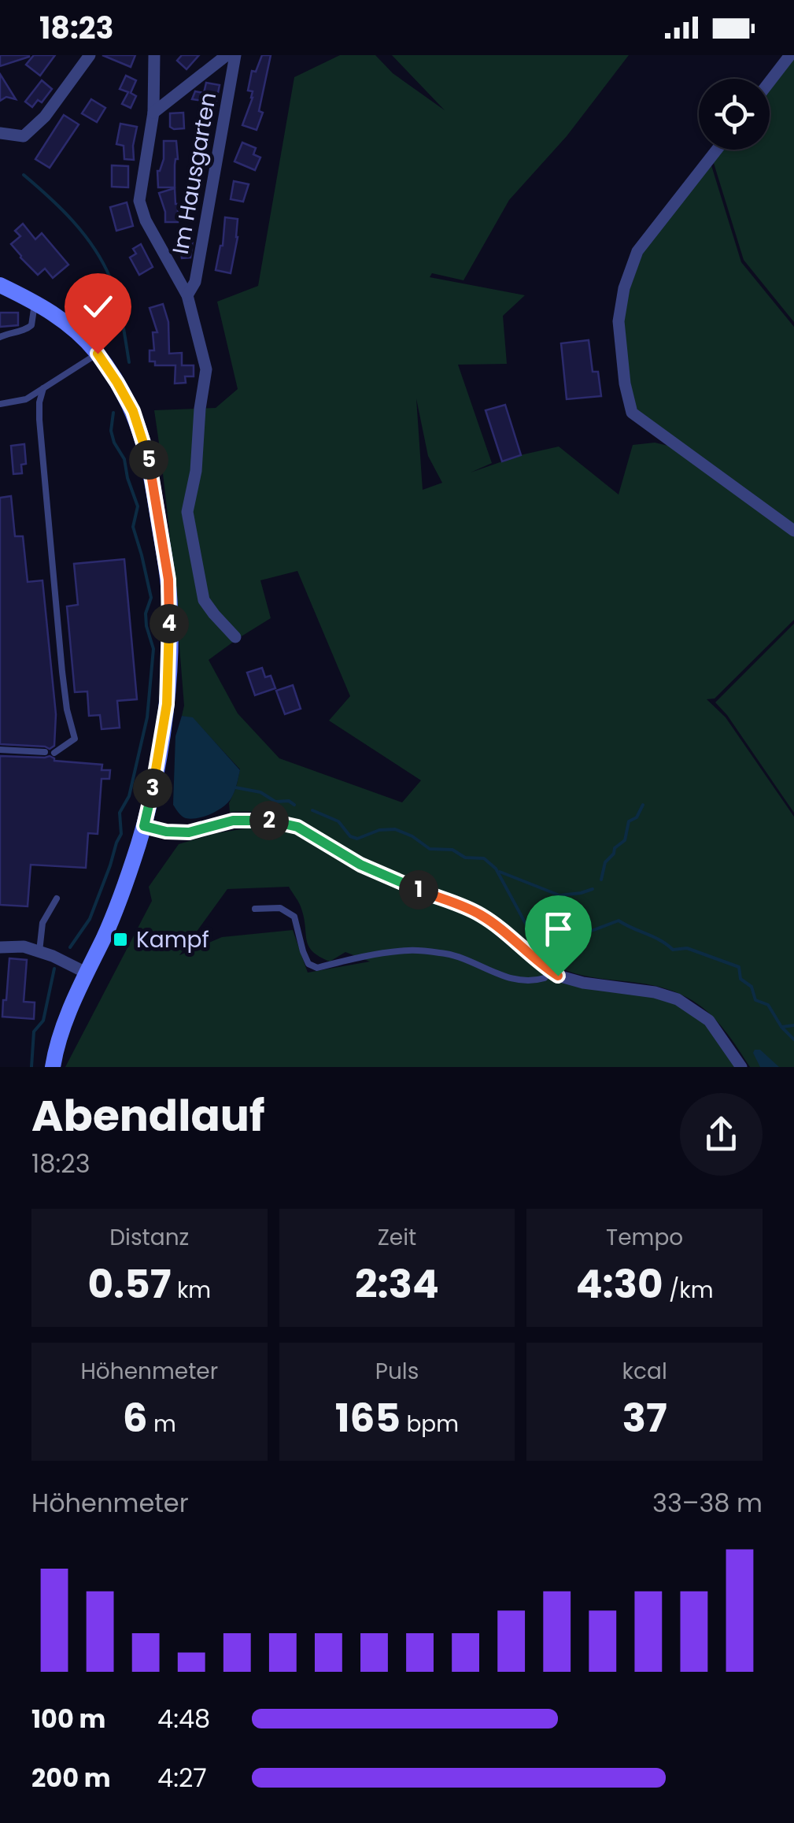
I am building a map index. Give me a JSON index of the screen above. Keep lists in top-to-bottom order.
{
  "streets": {
    "street": ["Im Hausgarten"]
  },
  "places": {
    "transit": ["Kampf"]
  },
  "page": {
    "status": "18:23",
    "pins": [
      "5",
      "4",
      "3",
      "2",
      "1"
    ],
    "heading": ["Abendlauf", "18:23"],
    "stats": [
      ["Distanz", "0.57 km"],
      ["Zeit", "2:34"],
      ["Tempo", "4:30 /km"],
      ["Höhenmeter", "6 m"],
      ["Puls", "165 bpm"],
      ["kcal", "37"]
    ],
    "chart": ["Höhenmeter", "33–38 m"],
    "list": [
      {
        "name": "100 m",
        "note": "4:48"
      },
      {
        "name": "200 m",
        "note": "4:27"
      }
    ]
  }
}
